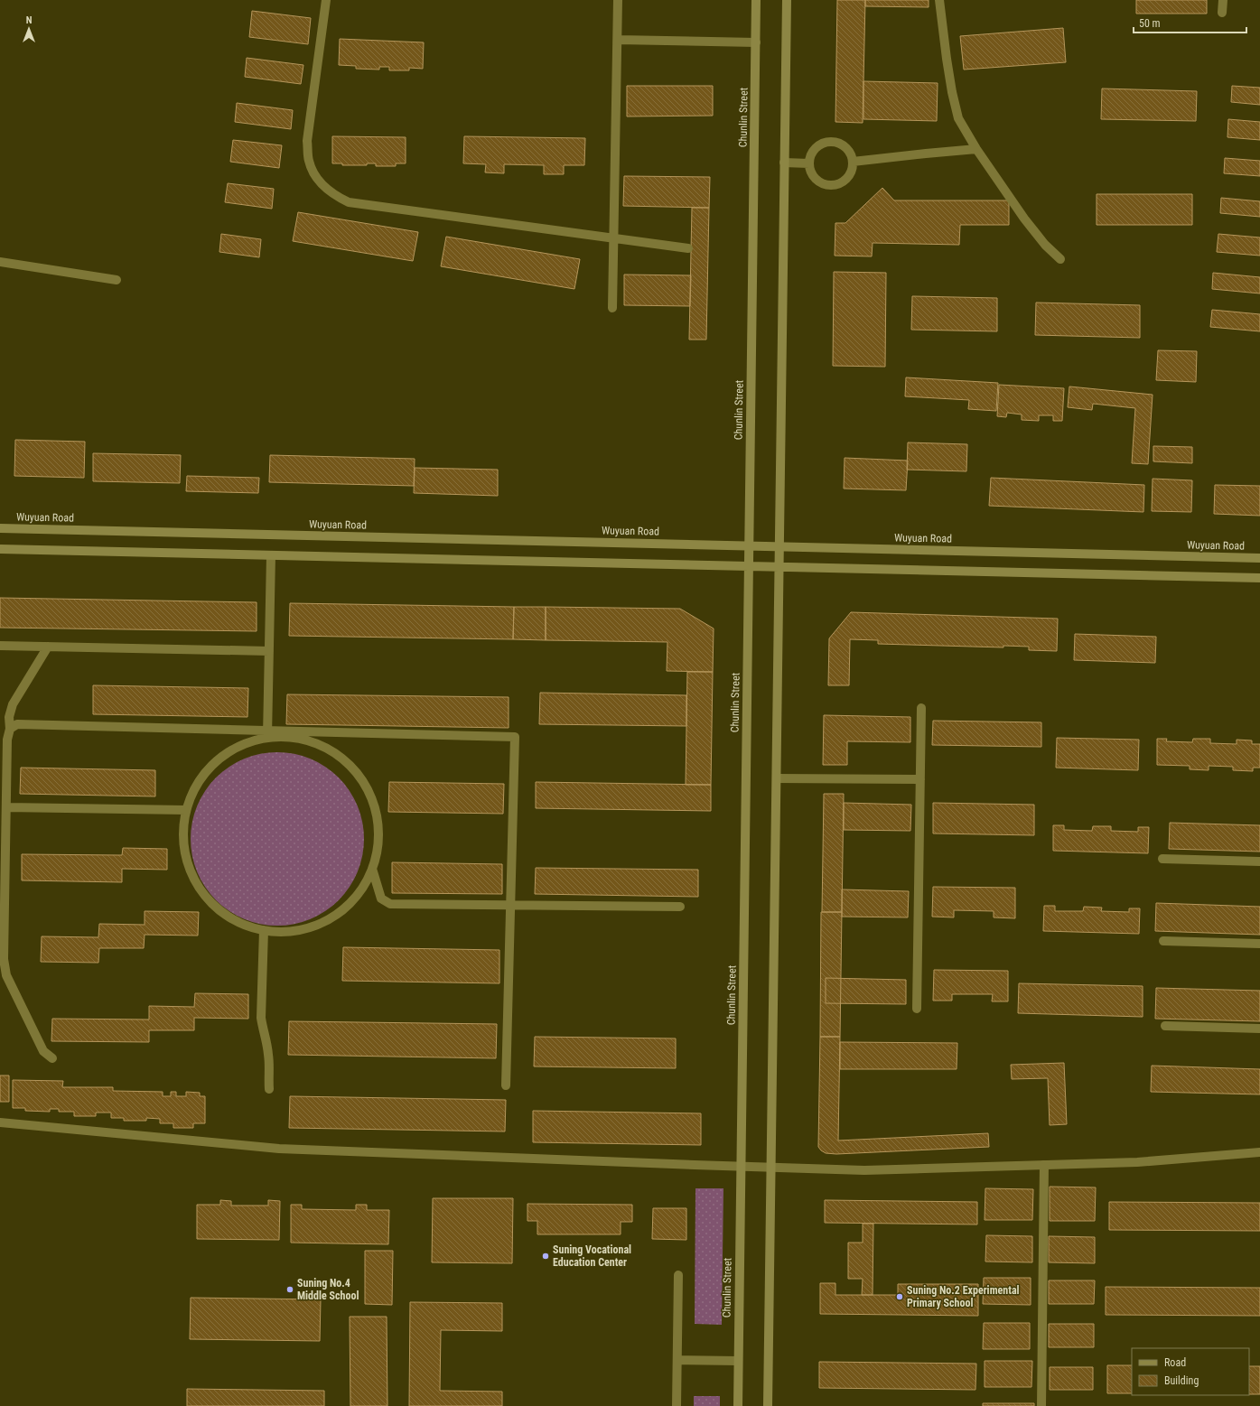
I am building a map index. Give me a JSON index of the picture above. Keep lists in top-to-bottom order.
{
  "streets": {
    "main road": ["Chunlin Street", "Wuyuan Road"]
  },
  "crossings": [
    ["Chunlin Street", "Wuyuan Road"]
  ],
  "places": ["Suning Vocational Education Center", "Suning No.4 Middle School", "Suning No.2 Experimental Primary School"],
  "legend": ["Road", "Building"],
  "scale_bar": "50 m",
  "north": "top"
}
